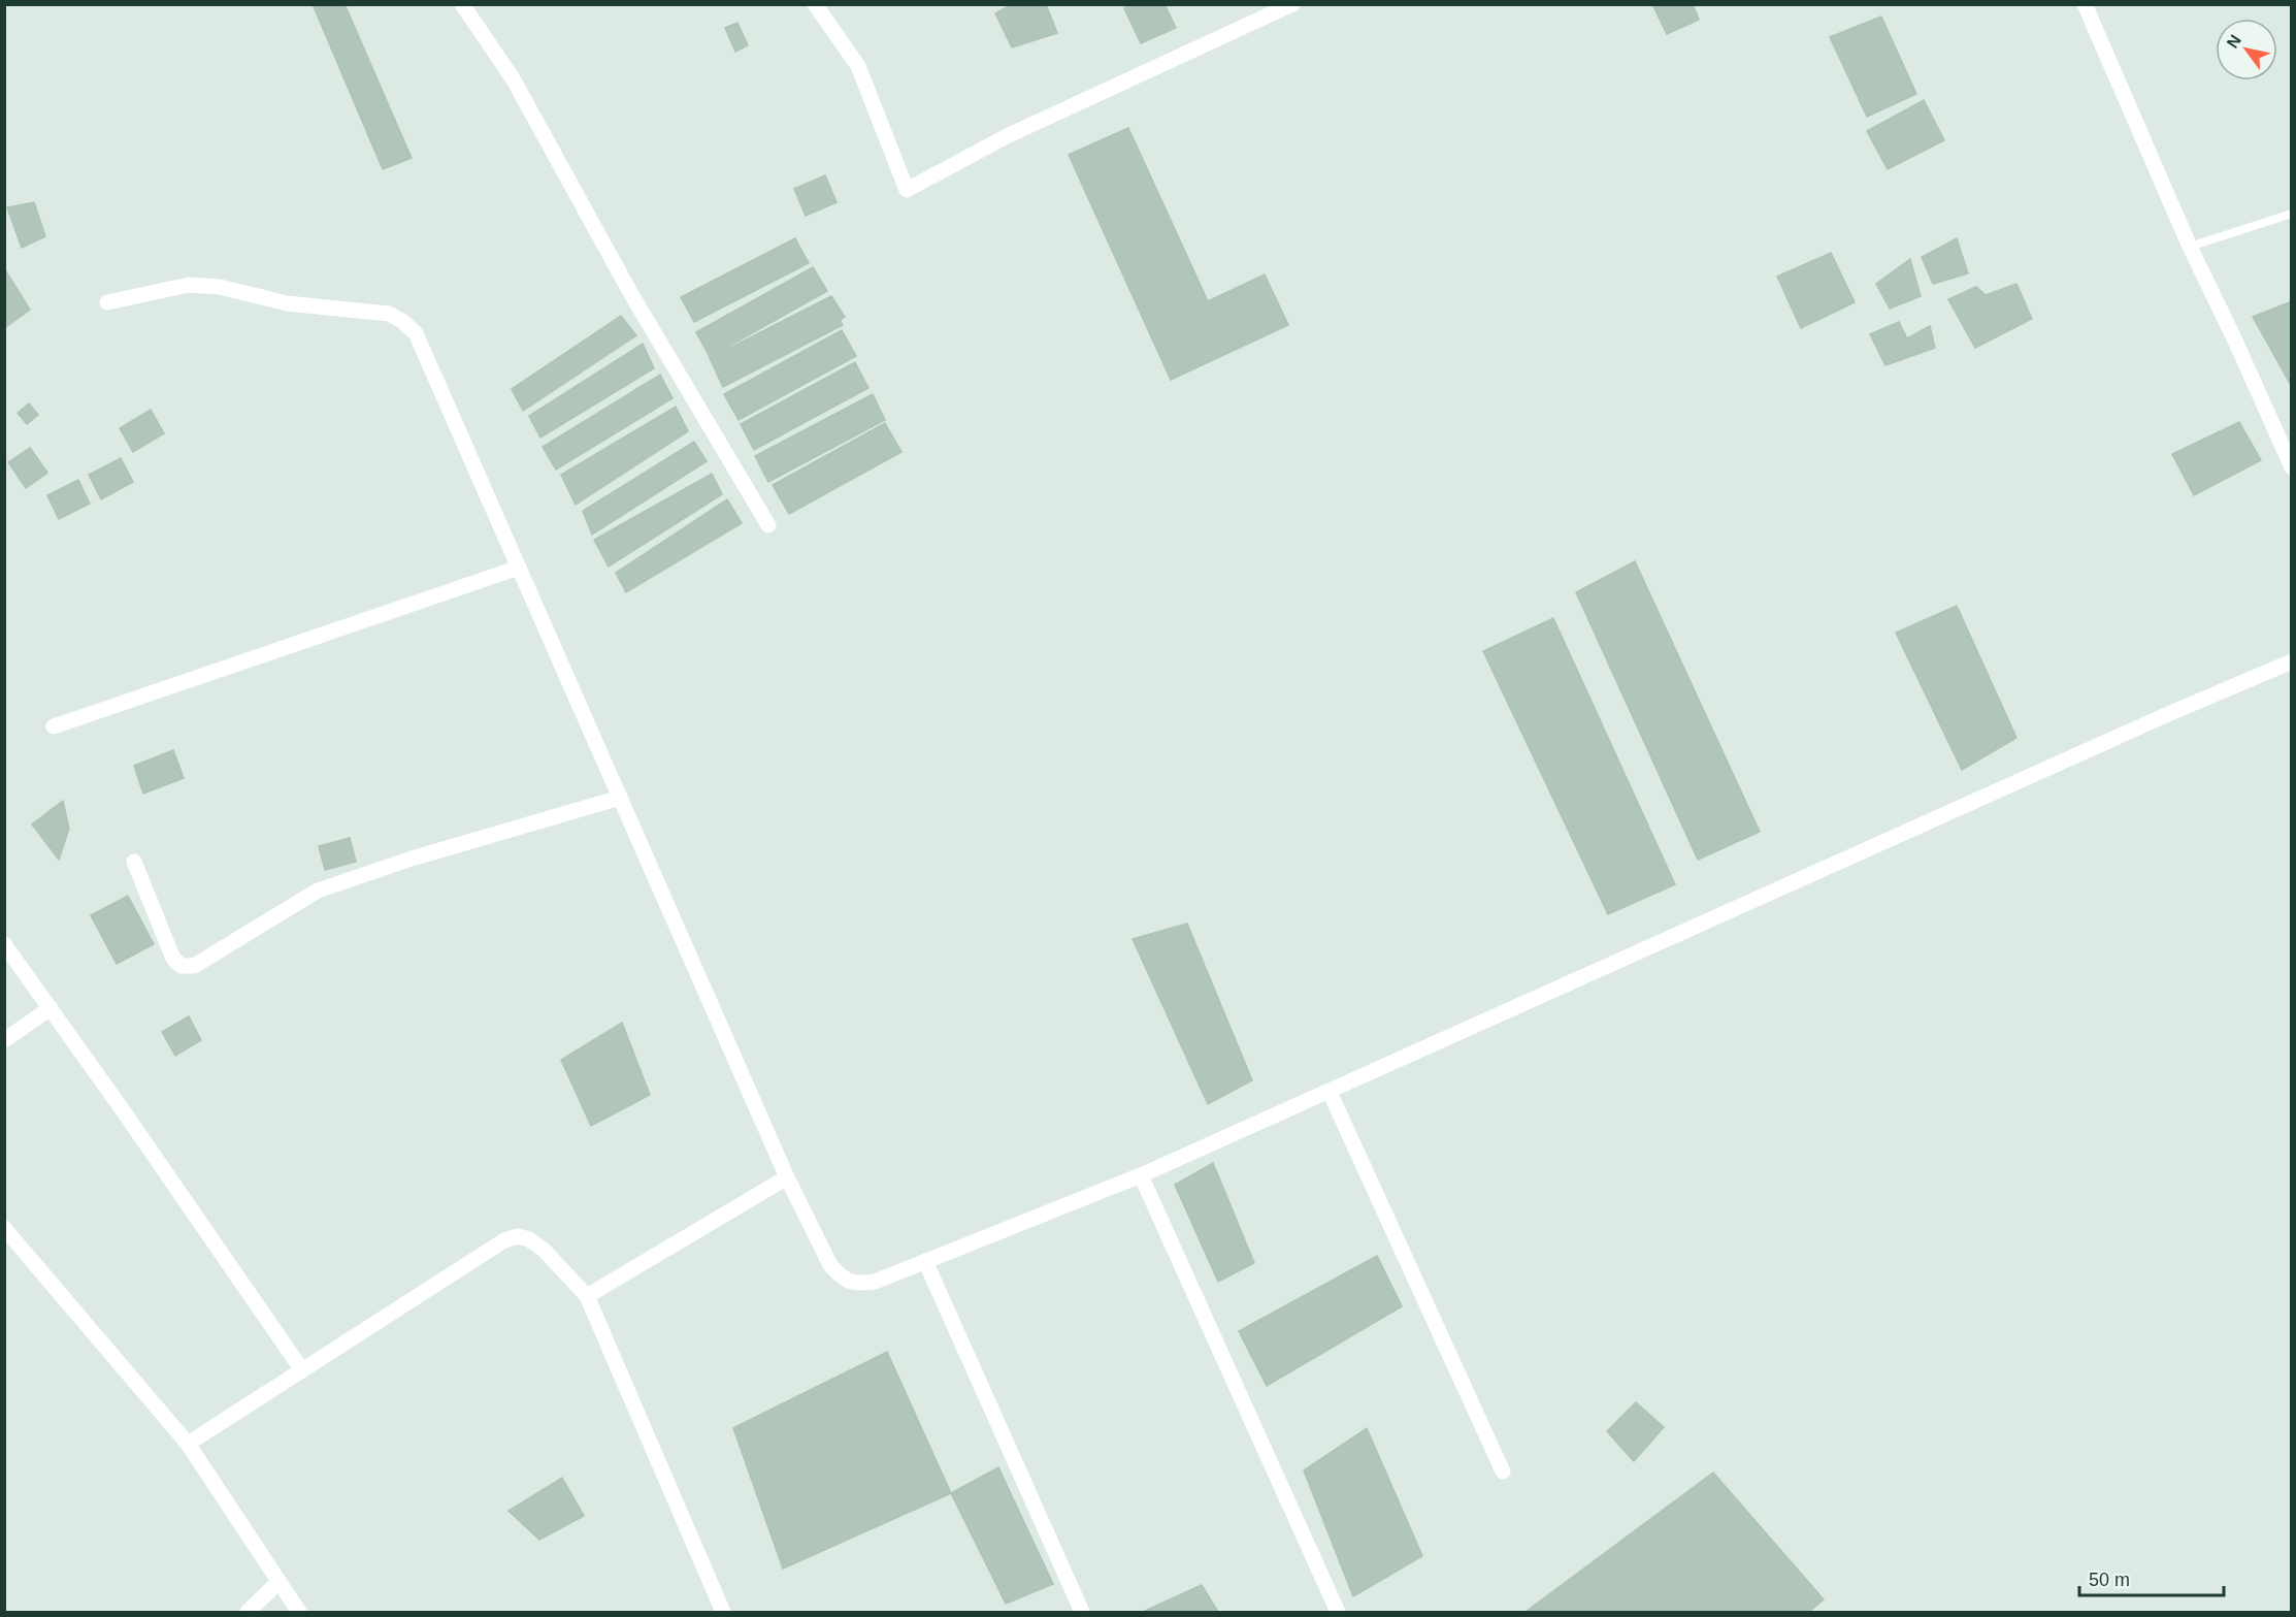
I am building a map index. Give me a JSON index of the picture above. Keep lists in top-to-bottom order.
{
  "scale_bar": "50 m",
  "north": "top left"
}
